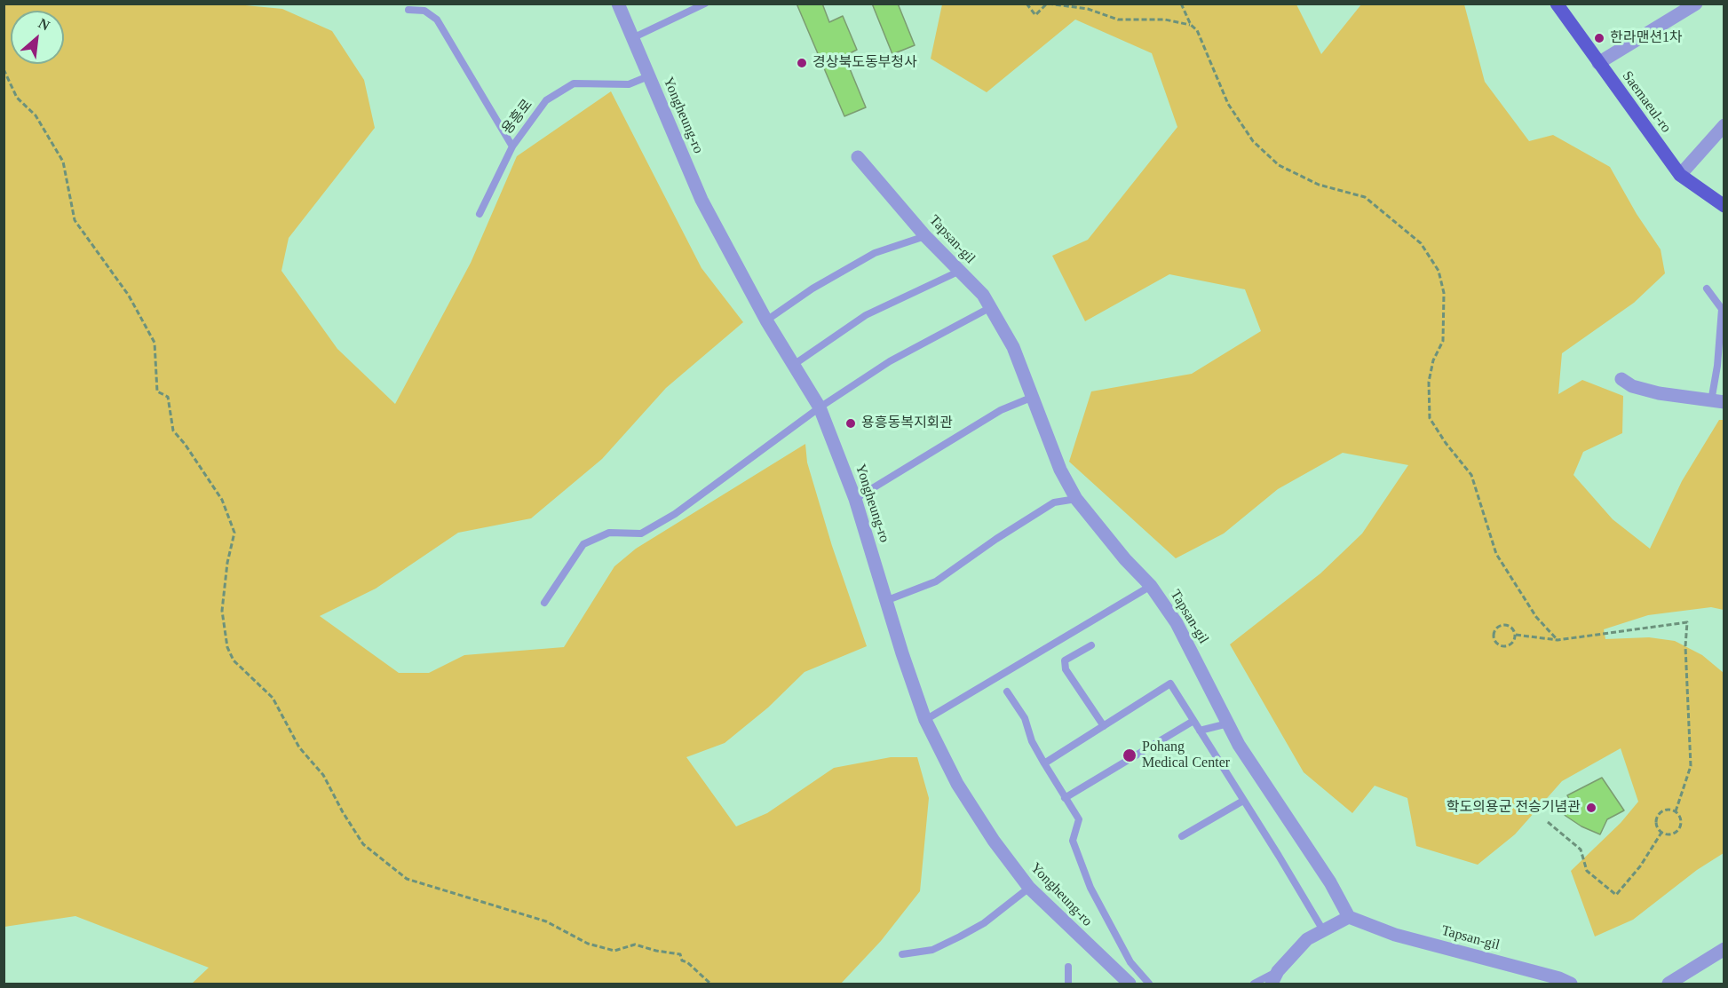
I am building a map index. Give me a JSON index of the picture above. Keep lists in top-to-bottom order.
{
  "streets": {
    "main road": ["Saemaeul-ro"],
    "street": ["Yongheung-ro", "Tapsan-gil"],
    "lane": ["용흥로"]
  },
  "crossings": [
    ["Yongheung-ro", "용흥로"]
  ],
  "places": [
    "한라맨션1차",
    "경상북도동부청사",
    "용흥동복지회관",
    "Pohang Medical Center",
    "학도의용군 전승기념관"
  ],
  "north": "top right"
}
